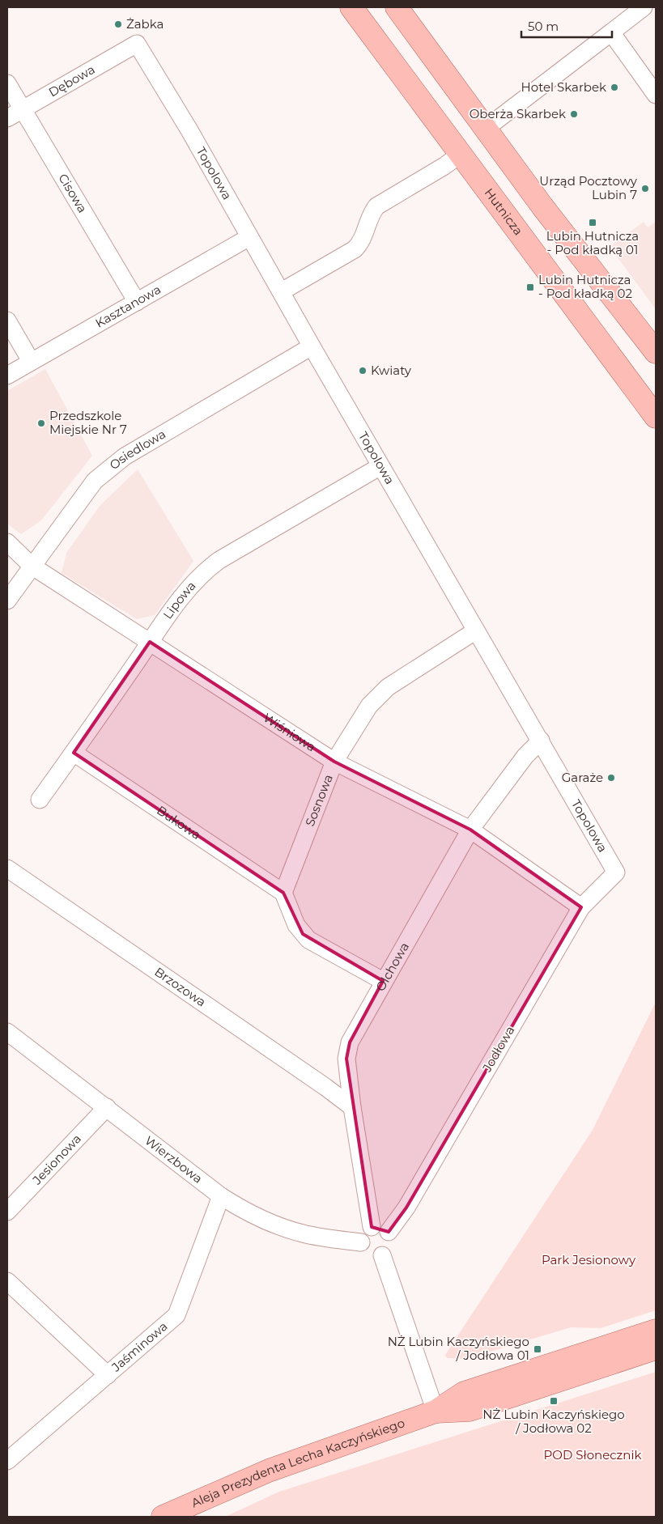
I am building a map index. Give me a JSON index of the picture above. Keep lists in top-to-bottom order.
{
  "streets": {
    "main road": ["Hutnicza", "Aleja Prezydenta Lecha Kaczyńskiego"],
    "street": [
      "Dębowa",
      "Topolowa",
      "Cisowa",
      "Kasztanowa",
      "Osiedlowa",
      "Lipowa",
      "Wiśniowa",
      "Sosnowa",
      "Bukowa",
      "Olchowa",
      "Brzozowa",
      "Jodłowa",
      "Jesionowa",
      "Wierzbowa",
      "Jaśminowa"
    ]
  },
  "crossings": [
    ["Dębowa", "Topolowa"],
    ["Dębowa", "Cisowa"],
    ["Topolowa", "Kasztanowa"],
    ["Topolowa", "Osiedlowa"],
    ["Topolowa", "Lipowa"],
    ["Topolowa", "Sosnowa"],
    ["Topolowa", "Olchowa"],
    ["Topolowa", "Jodłowa"],
    ["Cisowa", "Kasztanowa"],
    ["Osiedlowa", "Wiśniowa"],
    ["Lipowa", "Wiśniowa"],
    ["Lipowa", "Bukowa"],
    ["Wiśniowa", "Sosnowa"],
    ["Wiśniowa", "Olchowa"],
    ["Wiśniowa", "Jodłowa"],
    ["Sosnowa", "Bukowa"],
    ["Olchowa", "Brzozowa"],
    ["Olchowa", "Jodłowa"],
    ["Olchowa", "Wierzbowa"],
    ["Jodłowa", "Wierzbowa"],
    ["Jesionowa", "Wierzbowa"],
    ["Wierzbowa", "Jaśminowa"]
  ],
  "parks": ["Park Jesionowy", "POD Słonecznik"],
  "places": {
    "other": [
      "Żabka",
      "Hotel Skarbek",
      "Oberża Skarbek",
      "Urząd Pocztowy Lubin 7",
      "Kwiaty",
      "Przedszkole Miejskie Nr 7",
      "Garaże"
    ],
    "transit": [
      "Lubin Hutnicza - Pod kładką 01",
      "Lubin Hutnicza - Pod kładką 02",
      "NŻ Lubin Kaczyńskiego / Jodłowa 01",
      "NŻ Lubin Kaczyńskiego / Jodłowa 02"
    ]
  },
  "scale_bar": "50 m"
}
